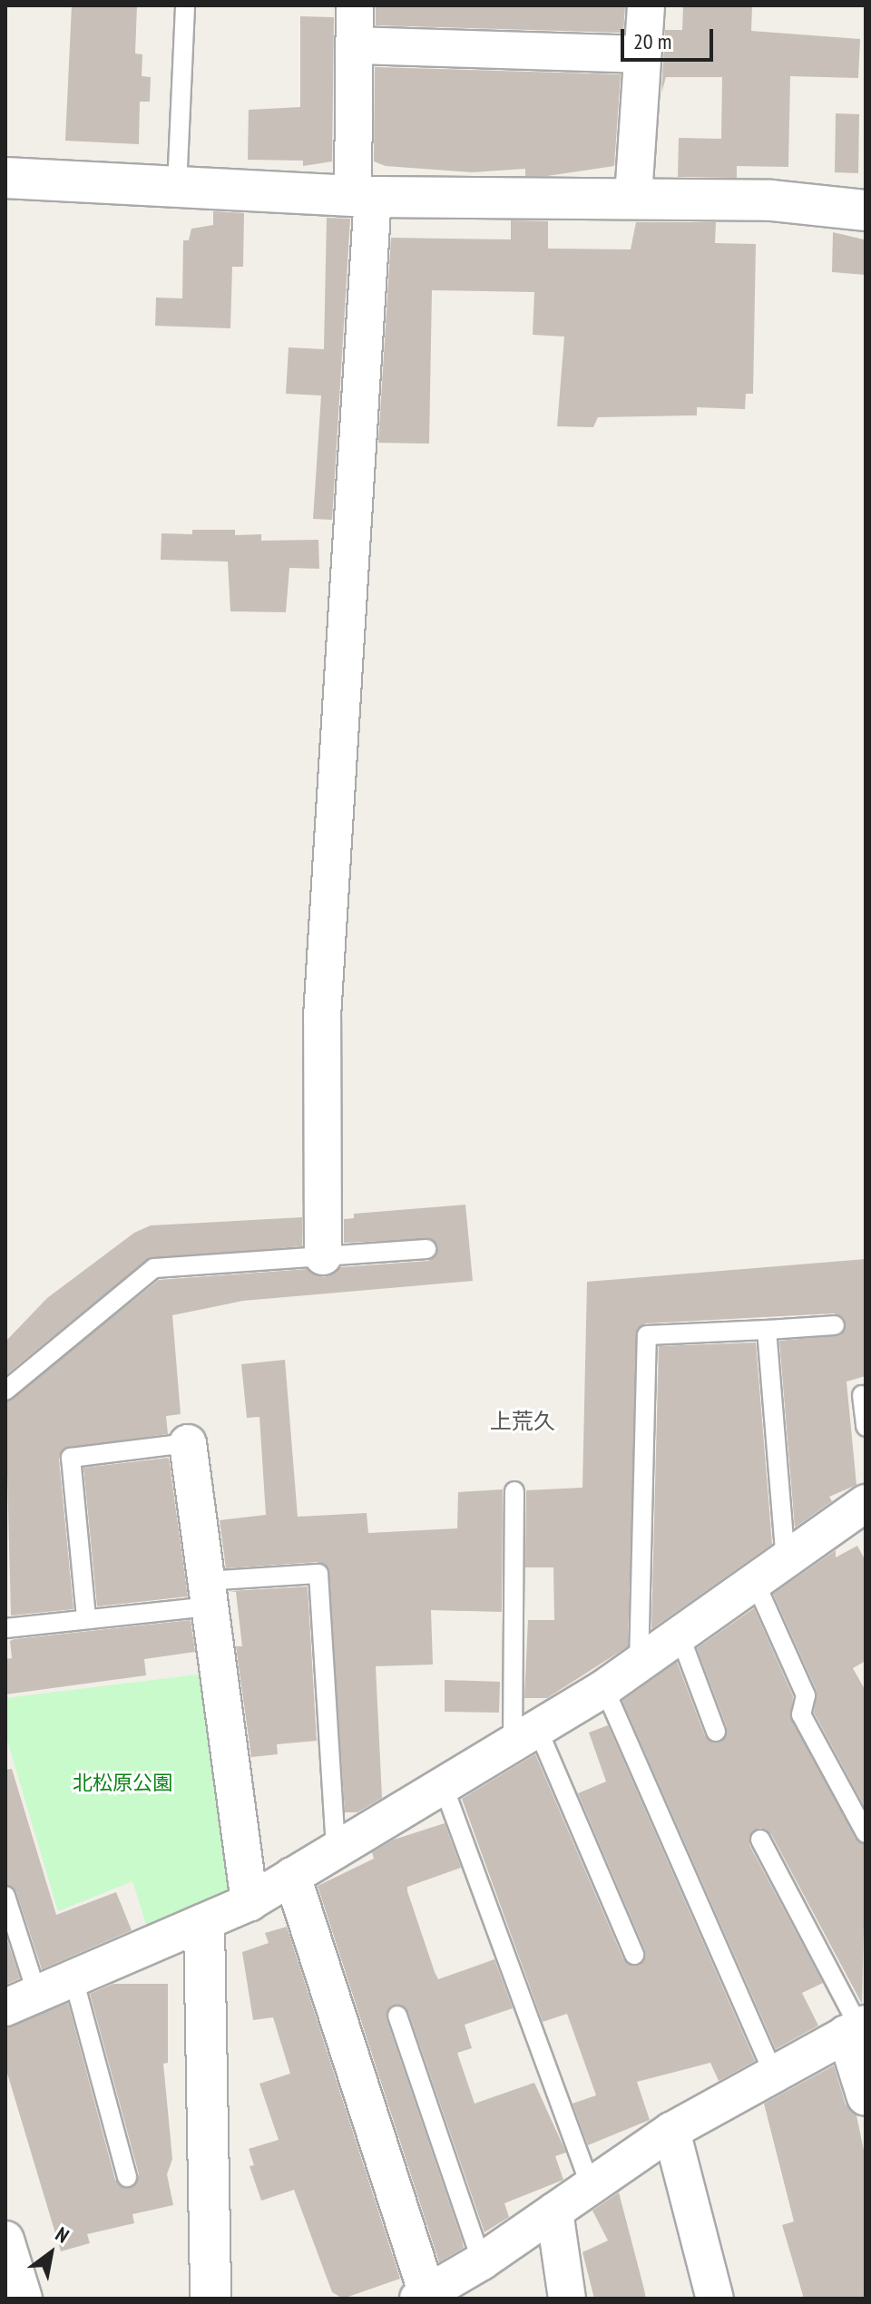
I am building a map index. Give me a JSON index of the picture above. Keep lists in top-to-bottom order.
{
  "districts": ["上荒久"],
  "parks": ["北松原公園"],
  "scale_bar": "20 m",
  "north": "top right"
}
